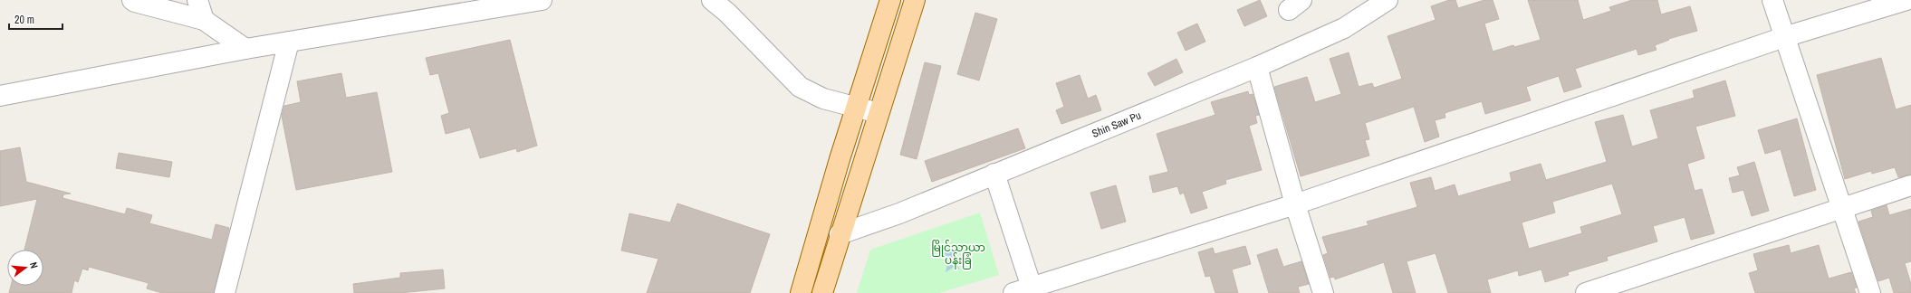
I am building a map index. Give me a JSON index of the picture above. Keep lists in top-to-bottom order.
{
  "streets": {
    "street": ["Shin Saw Pu"]
  },
  "parks": ["မြိုင်သာယာ ပန်းခြံ"],
  "scale_bar": "20 m",
  "north": "right"
}
